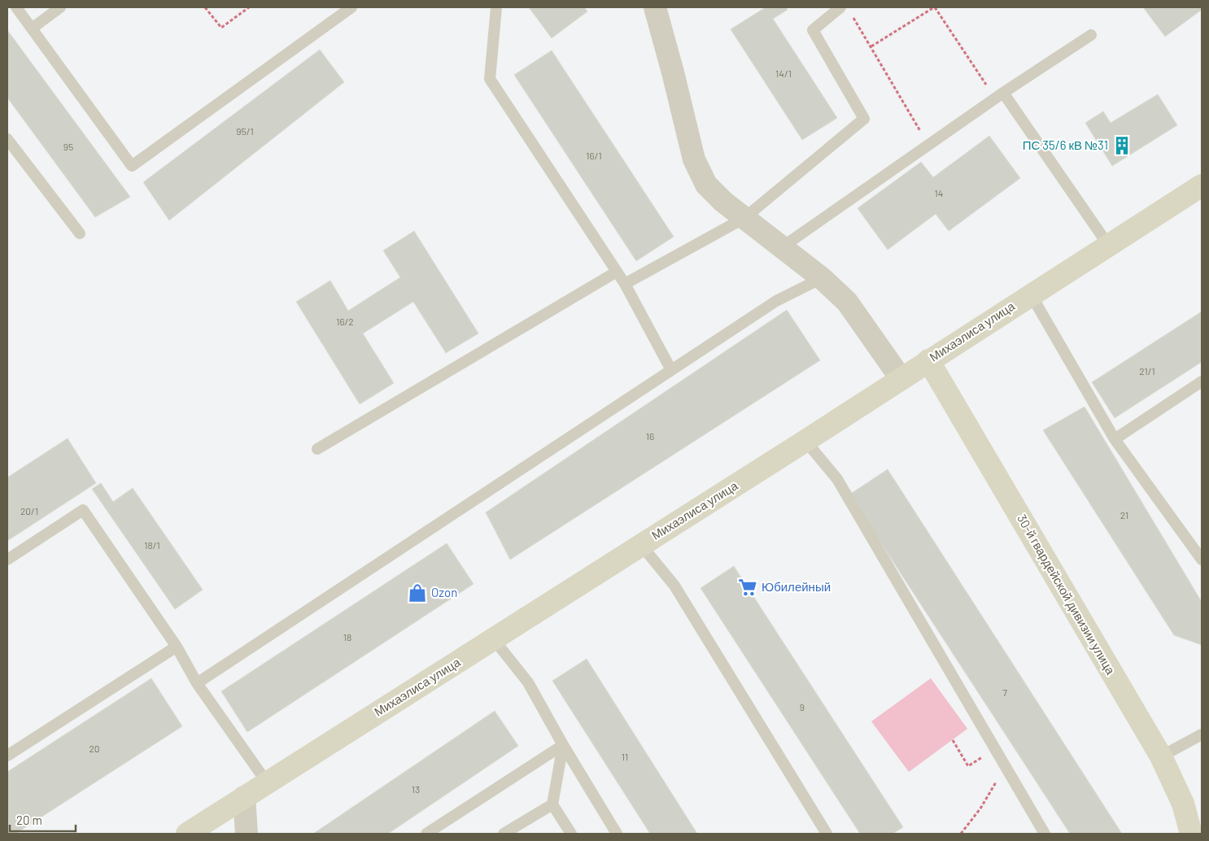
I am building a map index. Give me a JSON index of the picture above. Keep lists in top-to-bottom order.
{
  "streets": {
    "street": ["Михаэлиса улица", "30-й гвардейской дивизии улица"]
  },
  "crossings": [
    ["Михаэлиса улица", "30-й гвардейской дивизии улица"]
  ],
  "places": {
    "building": ["ПС 35/6 кВ №31"],
    "supermarket": ["Юбилейный"],
    "shop": ["Ozon"]
  },
  "house_numbers": [
    "14/1",
    "95/1",
    "95",
    "16/1",
    "14",
    "16/2",
    "21/1",
    "16",
    "20/1",
    "21",
    "18/1",
    "18",
    "7",
    "9",
    "20",
    "11",
    "13"
  ],
  "scale_bar": "20 m"
}
